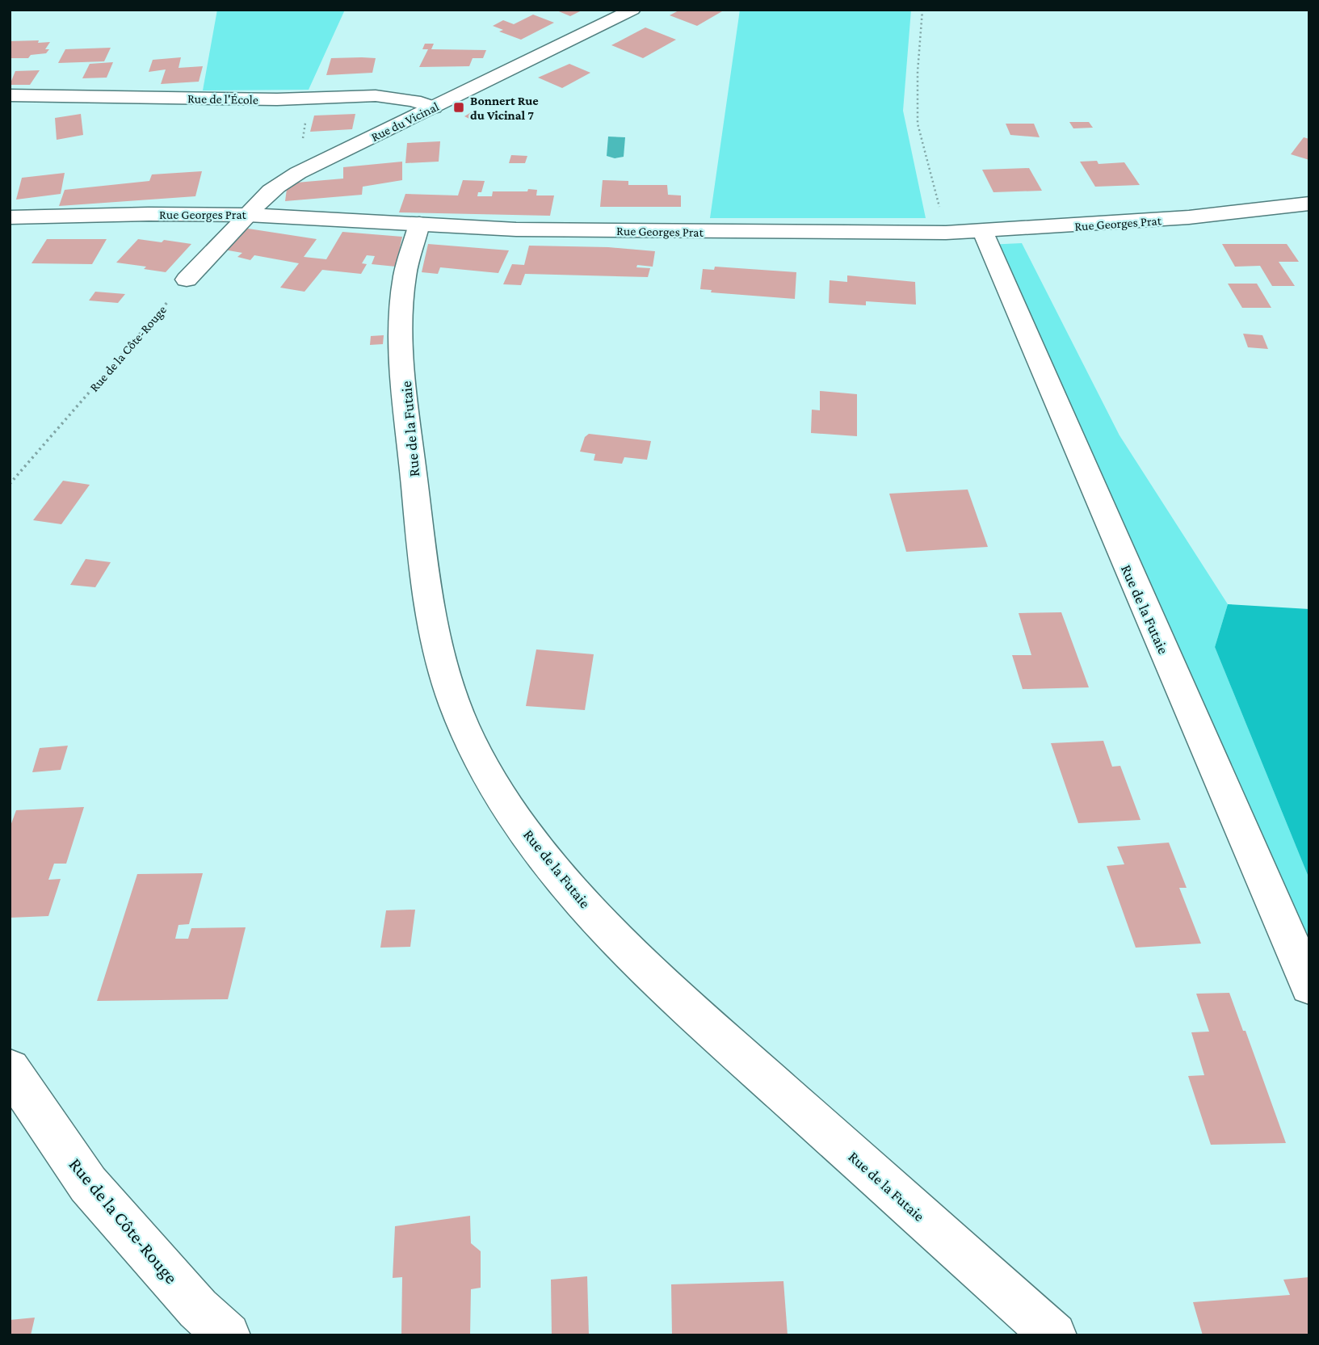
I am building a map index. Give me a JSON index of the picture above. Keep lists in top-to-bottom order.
{
  "streets": {
    "street": [
      "Rue de l'École",
      "Rue du Vicinal",
      "Rue Georges Prat",
      "Rue de la Côte-Rouge",
      "Rue de la Futaie"
    ]
  },
  "crossings": [
    ["Rue de l'École", "Rue du Vicinal"],
    ["Rue du Vicinal", "Rue Georges Prat"],
    ["Rue Georges Prat", "Rue de la Futaie"]
  ],
  "places": {
    "transit": ["Bonnert Rue du Vicinal 7"]
  }
}
